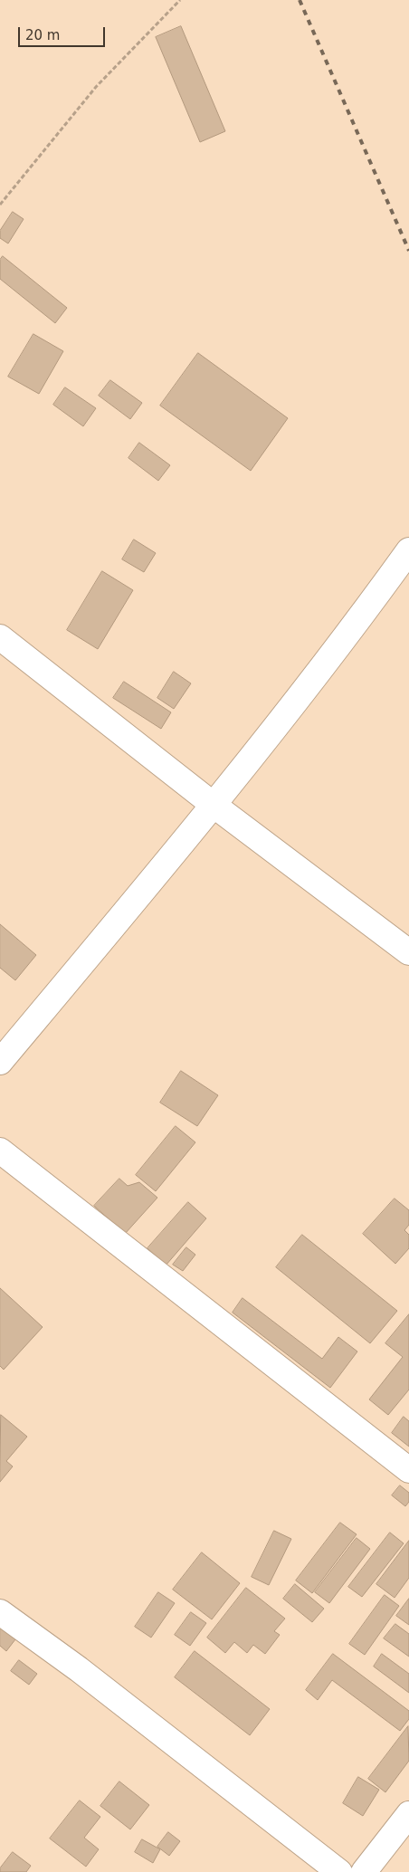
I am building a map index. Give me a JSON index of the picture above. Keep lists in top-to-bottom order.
{
  "scale_bar": "20 m"
}
